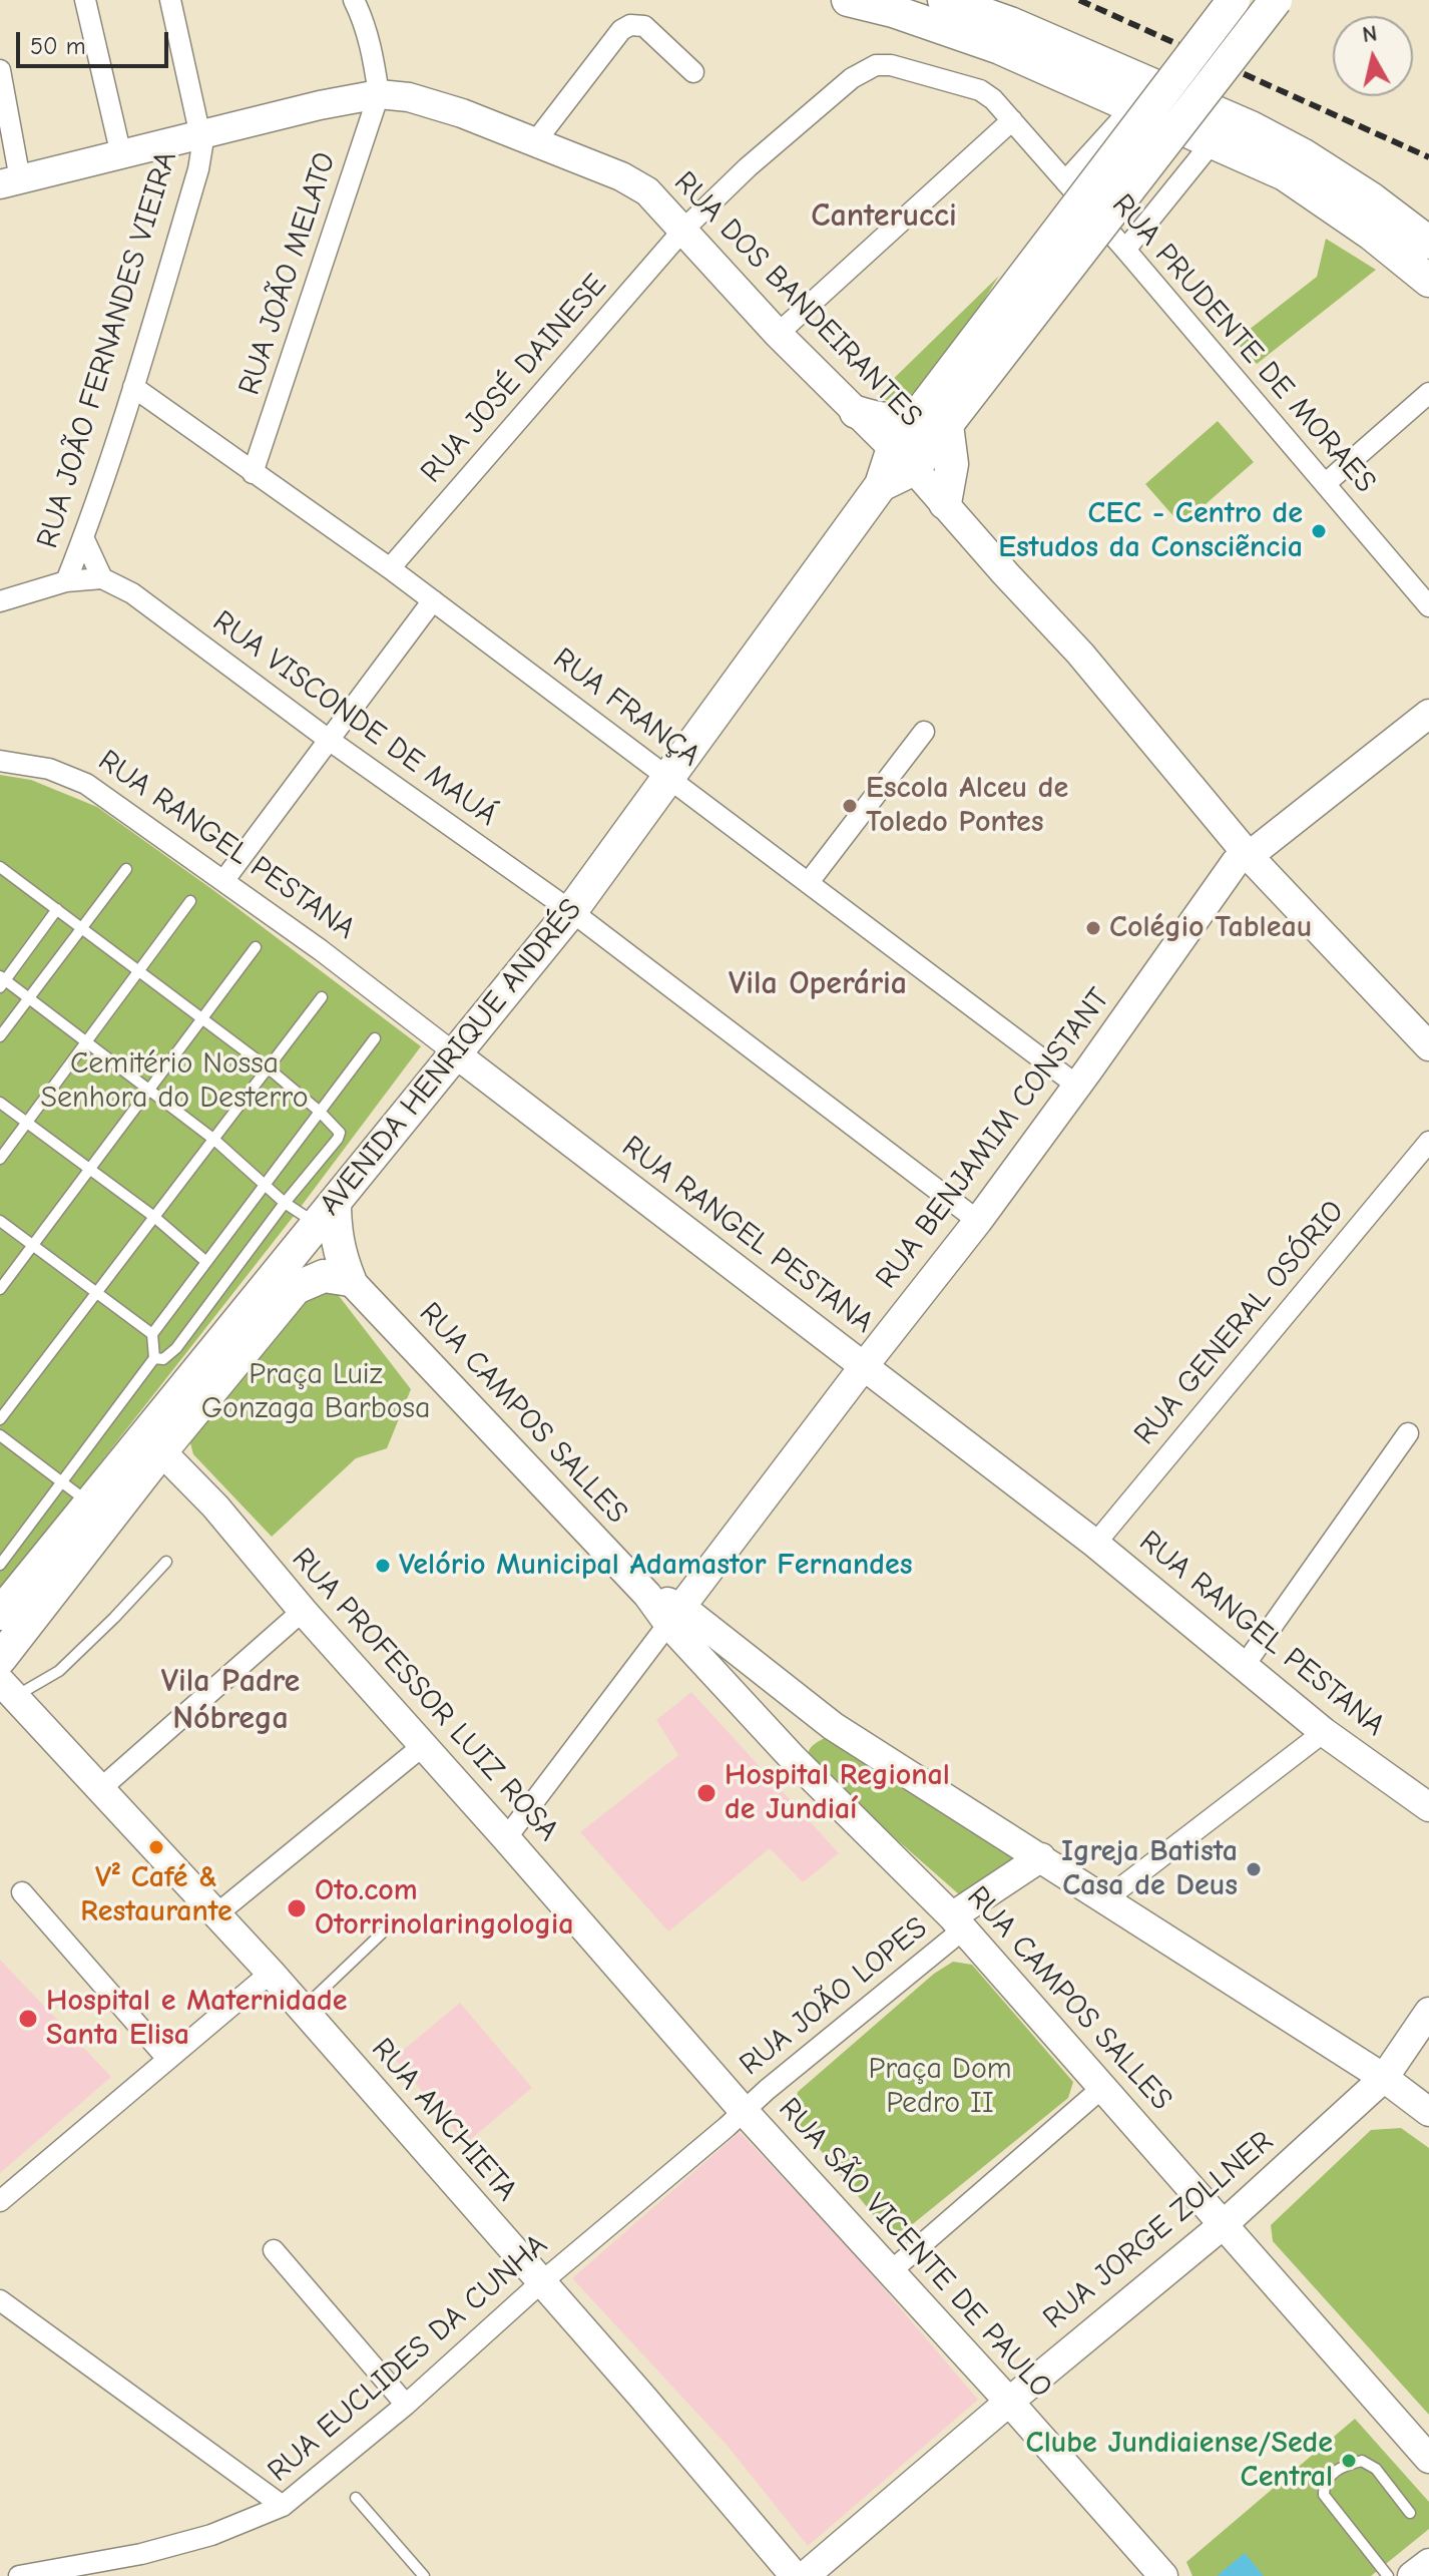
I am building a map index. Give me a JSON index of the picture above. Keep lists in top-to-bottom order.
{
  "streets": {
    "main road": ["AVENIDA HENRIQUE ANDRÉS"],
    "street": [
      "RUA JOÃO MELATO",
      "RUA DOS BANDEIRANTES",
      "RUA PRUDENTE DE MORAES",
      "RUA JOÃO FERNANDES VIEIRA",
      "RUA JOSÉ DAINESE",
      "RUA FRANÇA",
      "RUA VISCONDE DE MAUÁ",
      "RUA RANGEL PESTANA",
      "RUA BENJAMIM CONSTANT",
      "RUA GENERAL OSÓRIO",
      "RUA CAMPOS SALLES",
      "RUA PROFESSOR LUIZ ROSA",
      "RUA JOÃO LOPES",
      "RUA ANCHIETA",
      "RUA JORGE ZOLLNER",
      "RUA SÃO VICENTE DE PAULO",
      "RUA EUCLIDES DA CUNHA"
    ]
  },
  "crossings": [
    ["RUA JOÃO MELATO", "RUA DOS BANDEIRANTES"],
    ["RUA JOÃO MELATO", "RUA FRANÇA"],
    ["RUA DOS BANDEIRANTES", "RUA JOÃO FERNANDES VIEIRA"],
    ["RUA DOS BANDEIRANTES", "RUA JOSÉ DAINESE"],
    ["RUA DOS BANDEIRANTES", "AVENIDA HENRIQUE ANDRÉS"],
    ["RUA DOS BANDEIRANTES", "RUA BENJAMIM CONSTANT"],
    ["RUA PRUDENTE DE MORAES", "RUA JOSÉ DAINESE"],
    ["RUA JOÃO FERNANDES VIEIRA", "RUA FRANÇA"],
    ["RUA JOSÉ DAINESE", "RUA FRANÇA"],
    ["RUA FRANÇA", "AVENIDA HENRIQUE ANDRÉS"],
    ["RUA FRANÇA", "RUA BENJAMIM CONSTANT"],
    ["RUA VISCONDE DE MAUÁ", "AVENIDA HENRIQUE ANDRÉS"],
    ["RUA VISCONDE DE MAUÁ", "RUA BENJAMIM CONSTANT"],
    ["RUA RANGEL PESTANA", "AVENIDA HENRIQUE ANDRÉS"],
    ["RUA RANGEL PESTANA", "RUA BENJAMIM CONSTANT"],
    ["RUA RANGEL PESTANA", "RUA GENERAL OSÓRIO"],
    ["AVENIDA HENRIQUE ANDRÉS", "RUA CAMPOS SALLES"],
    ["AVENIDA HENRIQUE ANDRÉS", "RUA PROFESSOR LUIZ ROSA"],
    ["RUA BENJAMIM CONSTANT", "RUA CAMPOS SALLES"],
    ["RUA BENJAMIM CONSTANT", "RUA PROFESSOR LUIZ ROSA"],
    ["RUA CAMPOS SALLES", "RUA JOÃO LOPES"],
    ["RUA CAMPOS SALLES", "RUA JORGE ZOLLNER"],
    ["RUA PROFESSOR LUIZ ROSA", "RUA JOÃO LOPES"],
    ["RUA PROFESSOR LUIZ ROSA", "RUA SÃO VICENTE DE PAULO"],
    ["RUA PROFESSOR LUIZ ROSA", "RUA EUCLIDES DA CUNHA"],
    ["RUA JOÃO LOPES", "RUA SÃO VICENTE DE PAULO"],
    ["RUA JOÃO LOPES", "RUA EUCLIDES DA CUNHA"],
    ["RUA ANCHIETA", "RUA EUCLIDES DA CUNHA"],
    ["RUA JORGE ZOLLNER", "RUA SÃO VICENTE DE PAULO"],
    ["RUA SÃO VICENTE DE PAULO", "RUA EUCLIDES DA CUNHA"]
  ],
  "districts": ["Canterucci", "Vila Operária", "Vila Padre Nóbrega"],
  "parks": ["Cemitério Nossa Senhora do Desterro", "Praça Luiz Gonzaga Barbosa", "Praça Dom Pedro II"],
  "places": [
    "CEC - Centro de Estudos da Consciẽncia",
    "Escola Alceu de Toledo Pontes",
    "Colégio Tableau",
    "Velório Municipal Adamastor Fernandes",
    "Hospital Regional de Jundiaí",
    "V² Café & Restaurante",
    "Igreja Batista Casa de Deus",
    "Oto.com Otorrinolaringologia",
    "Hospital e Maternidade Santa Elisa",
    "Clube Jundiaiense/Sede Central"
  ],
  "scale_bar": "50 m",
  "north": "top"
}
